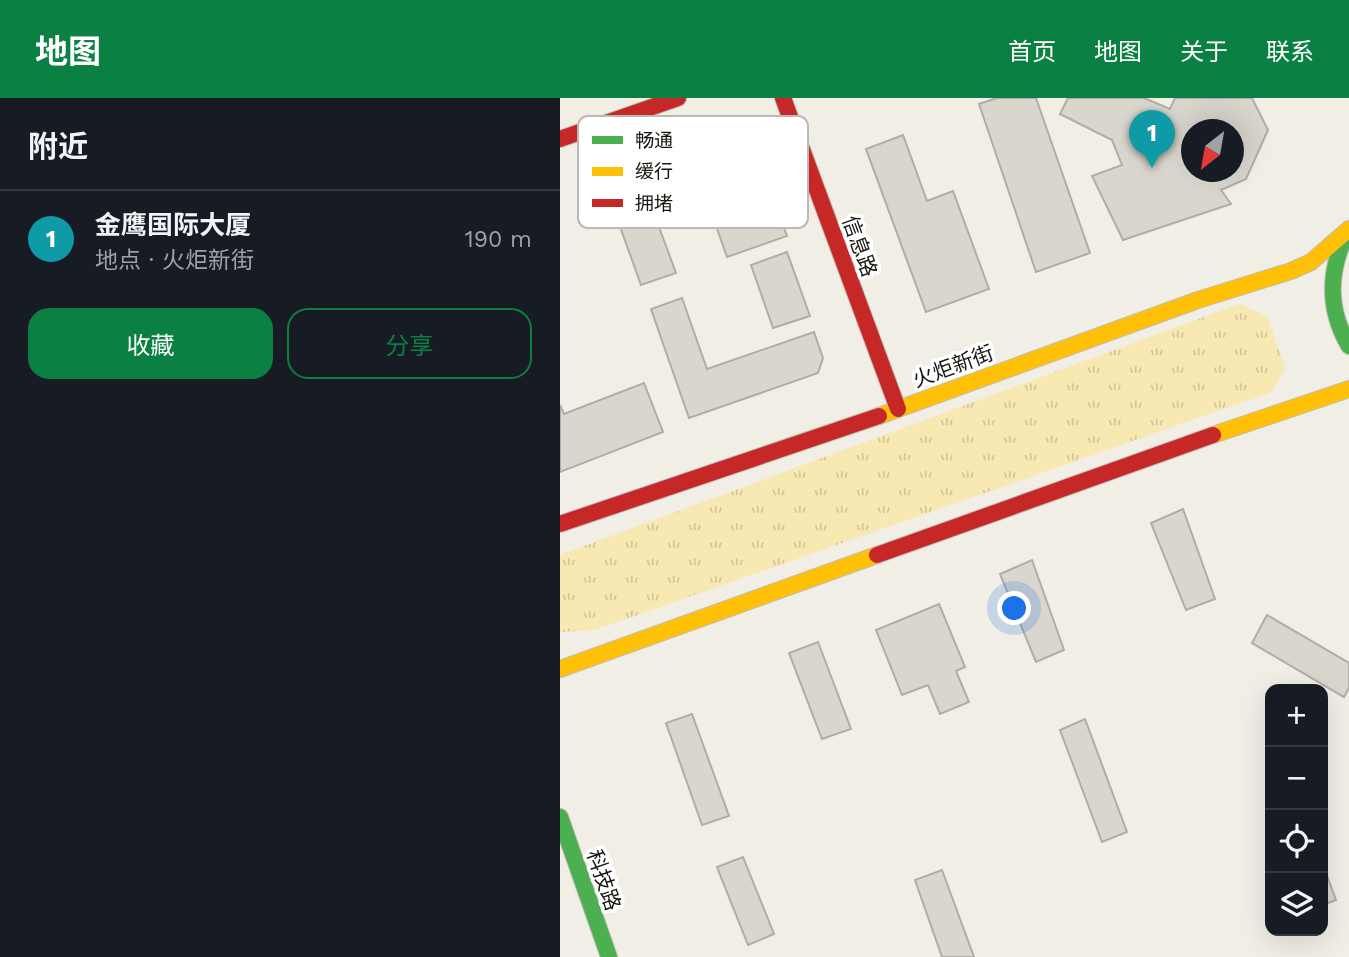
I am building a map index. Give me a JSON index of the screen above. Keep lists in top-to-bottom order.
{
  "streets": {
    "main road": ["信息路", "火炬新街", "科技路"]
  },
  "crossings": [
    ["信息路", "火炬新街"]
  ],
  "legend": ["畅通", "缓行", "拥堵"],
  "north": "bottom left",
  "page": {
    "header": "地图",
    "nav": [
      "首页",
      "地图",
      "关于",
      "联系"
    ],
    "heading": "附近",
    "pins": "1",
    "list": [
      {
        "mark": "1",
        "name": "金鹰国际大厦",
        "note": "地点 · 火炬新街",
        "value": "190 m"
      }
    ],
    "buttons": ["收藏", "分享"],
    "map_buttons": ["+", "−"]
  }
}
